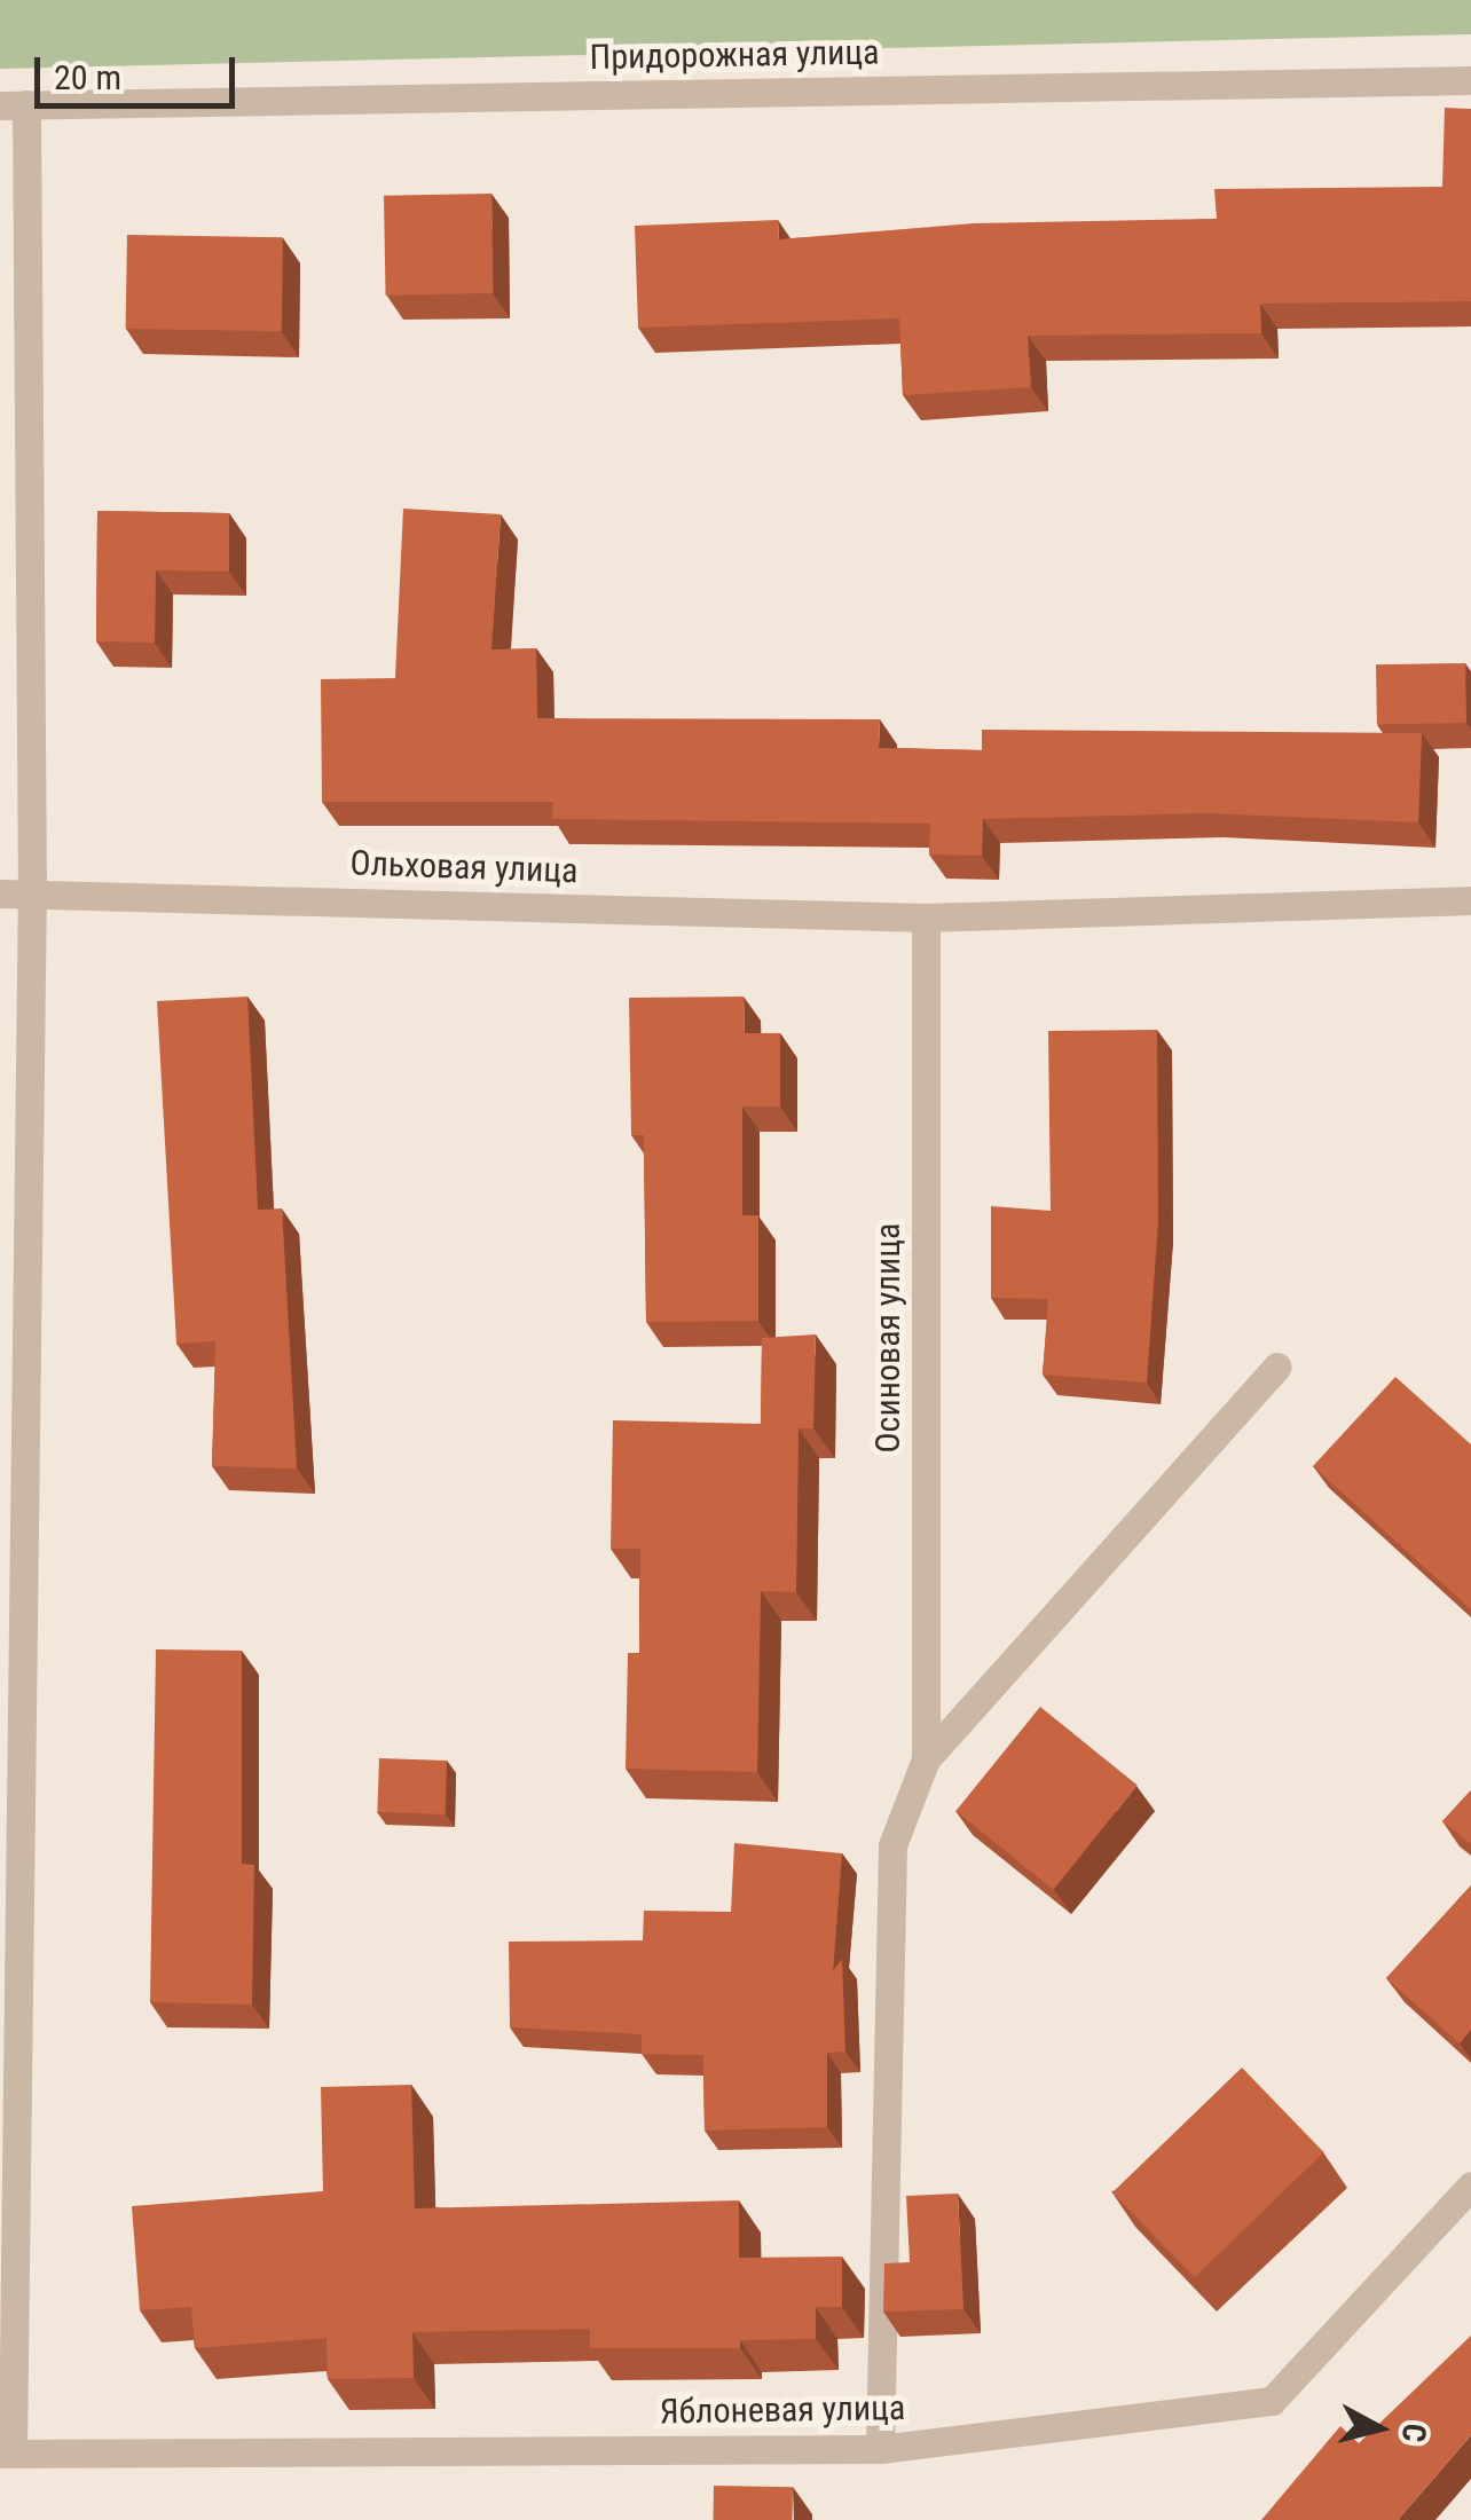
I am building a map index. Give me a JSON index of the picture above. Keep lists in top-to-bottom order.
{
  "streets": {
    "street": [
      "Придорожная улица",
      "Ольховая улица",
      "Осиновая улица",
      "Яблоневая улица"
    ]
  },
  "crossings": [
    ["Ольховая улица", "Осиновая улица"]
  ],
  "scale_bar": "20 m",
  "north": "right"
}
